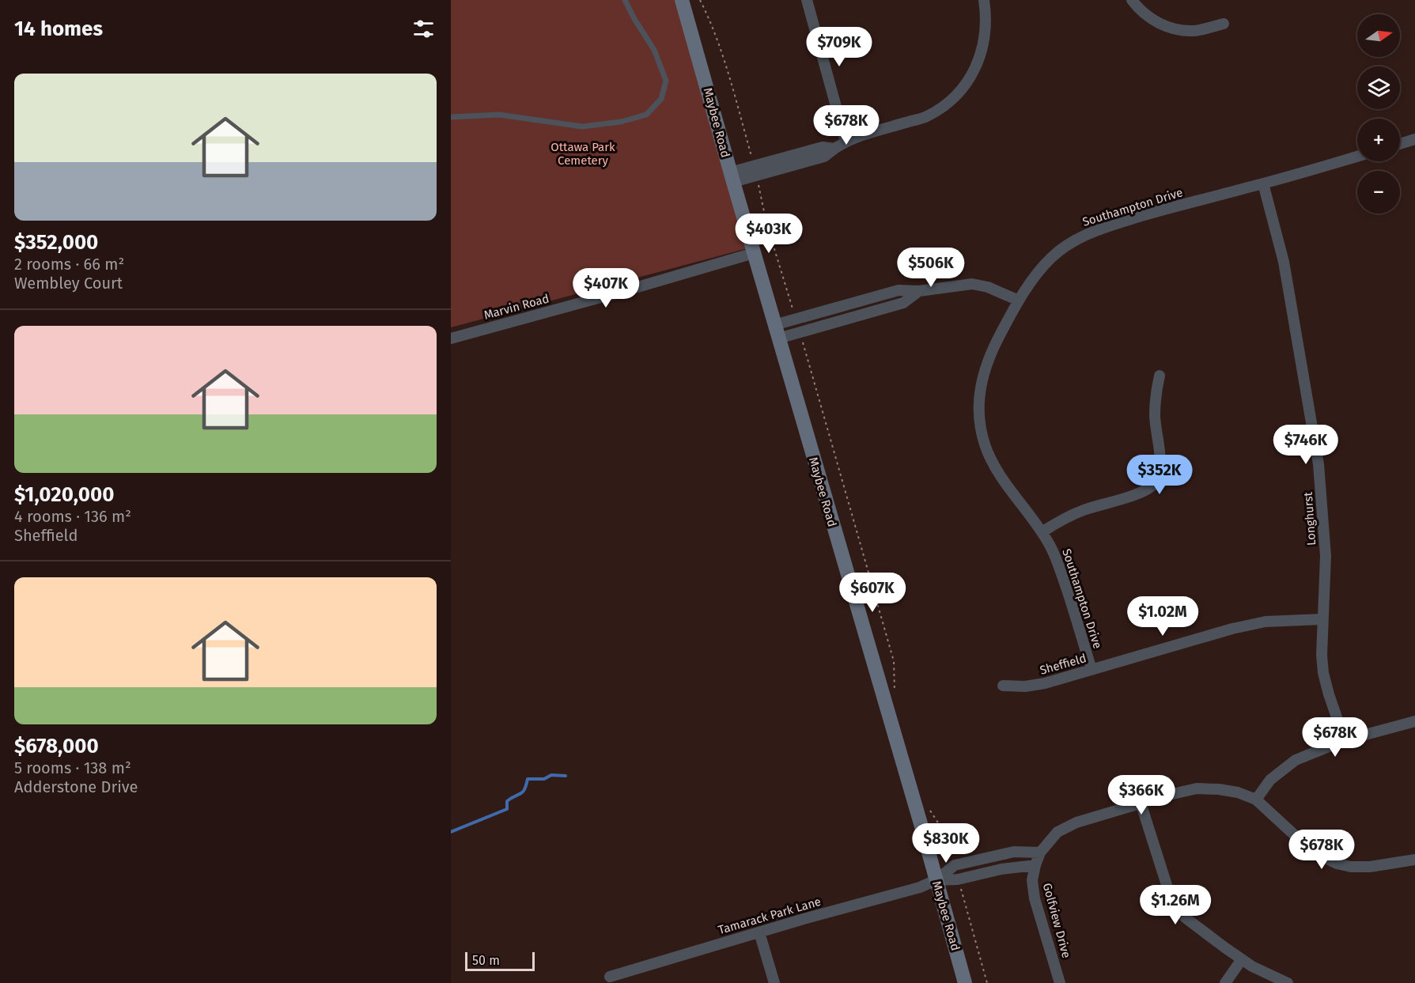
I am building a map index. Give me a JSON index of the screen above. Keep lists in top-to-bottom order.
{
  "streets": {
    "main road": ["Maybee Road"],
    "street": [
      "Southampton Drive",
      "Marvin Road",
      "Longhurst",
      "Sheffield",
      "Tamarack Park Lane",
      "Golfview Drive"
    ]
  },
  "crossings": [
    ["Maybee Road", "Marvin Road"],
    ["Maybee Road", "Tamarack Park Lane"],
    ["Southampton Drive", "Longhurst"],
    ["Southampton Drive", "Sheffield"],
    ["Longhurst", "Sheffield"]
  ],
  "parks": ["Ottawa Park Cemetery"],
  "scale_bar": "50 m",
  "north": "right",
  "page": {
    "heading": "14 homes",
    "map_buttons": ["+", "−"],
    "price": [
      "$709K",
      "$678K",
      "$403K",
      "$506K",
      "$407K",
      "$746K",
      "$352K",
      "$607K",
      "$1.02M",
      "$678K",
      "$366K",
      "$830K",
      "$678K",
      "$1.26M"
    ],
    "list": [
      {
        "name": "$352,000",
        "note": "2 rooms · 66 m² · Wembley Court"
      },
      {
        "name": "$1,020,000",
        "note": "4 rooms · 136 m² · Sheffield"
      },
      {
        "name": "$678,000",
        "note": "5 rooms · 138 m² · Adderstone Drive"
      }
    ],
    "scale": "50 m"
  }
}
